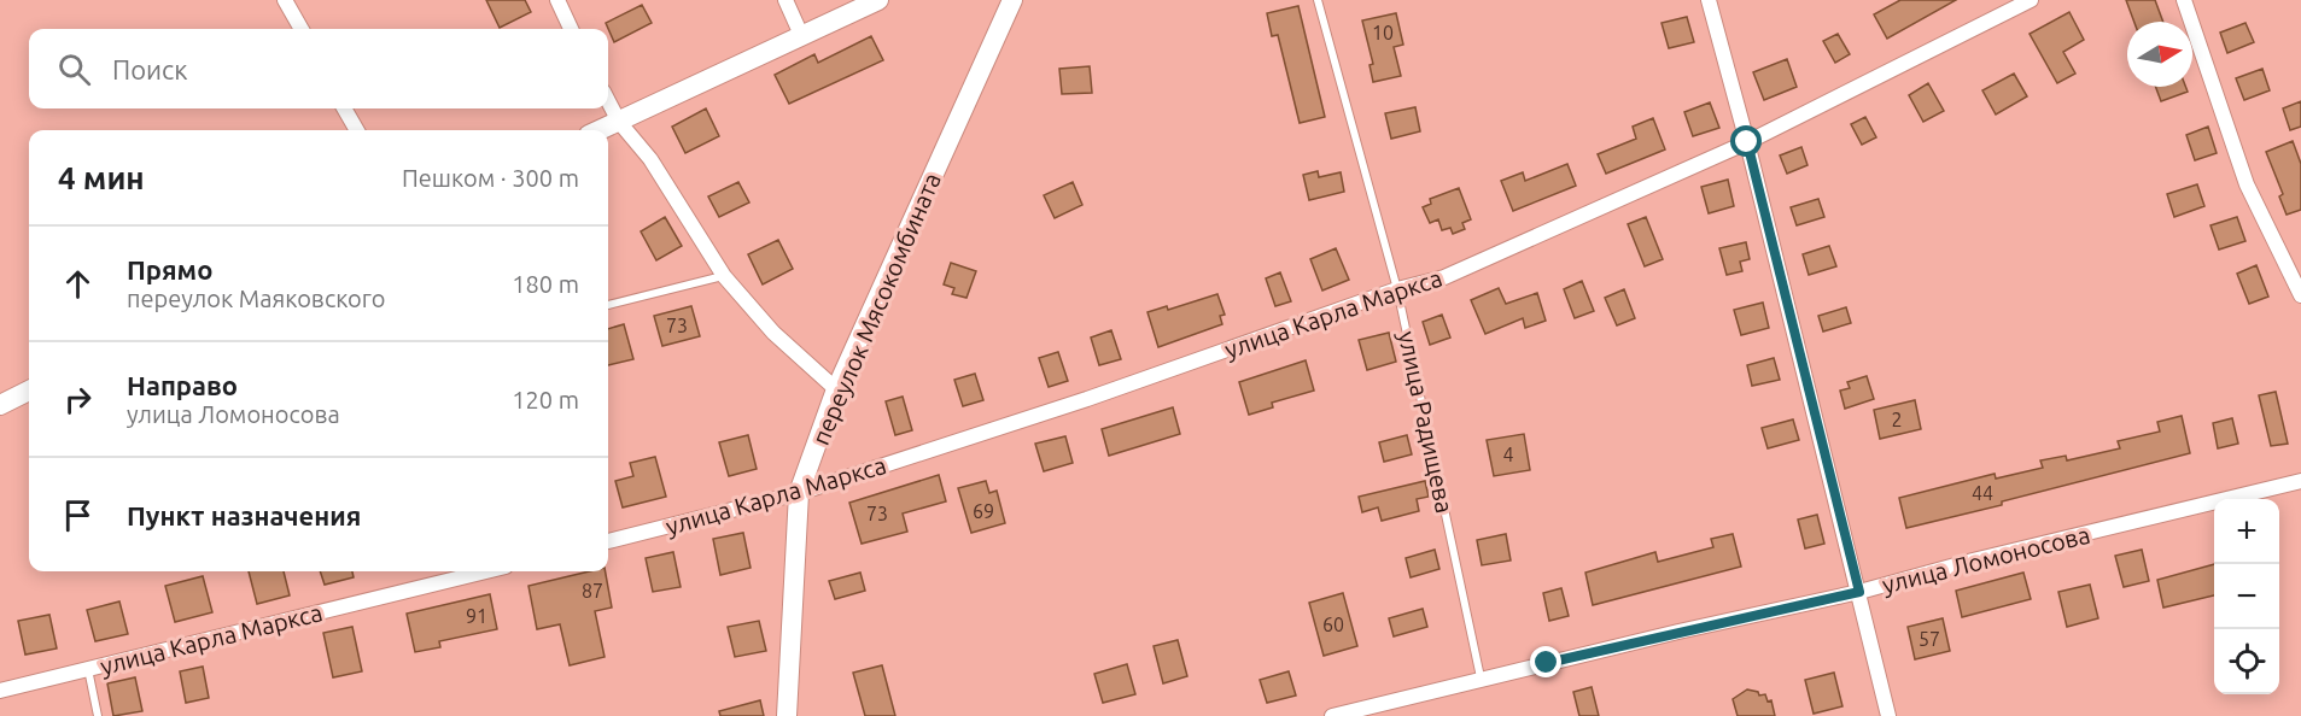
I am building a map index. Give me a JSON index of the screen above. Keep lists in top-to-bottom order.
{
  "streets": {
    "street": ["переулок Мясокомбината", "улица Карла Маркса", "улица Ломоносова"],
    "lane": ["улица Радищева"]
  },
  "crossings": [
    ["переулок Мясокомбината", "улица Карла Маркса"],
    ["улица Карла Маркса", "улица Радищева"],
    ["улица Радищева", "улица Ломоносова"]
  ],
  "house_numbers": [
    "10",
    "73",
    "2",
    "4",
    "44",
    "69",
    "73",
    "87",
    "91",
    "60",
    "57"
  ],
  "north": "right",
  "page": {
    "search": "Поиск",
    "heading": ["4 мин", "Пешком · 300 m"],
    "list": [
      ["Прямо", "переулок Маяковского", "180 m"],
      ["Направо", "улица Ломоносова", "120 m"],
      "Пункт назначения"
    ],
    "map_buttons": ["+", "−"]
  }
}
